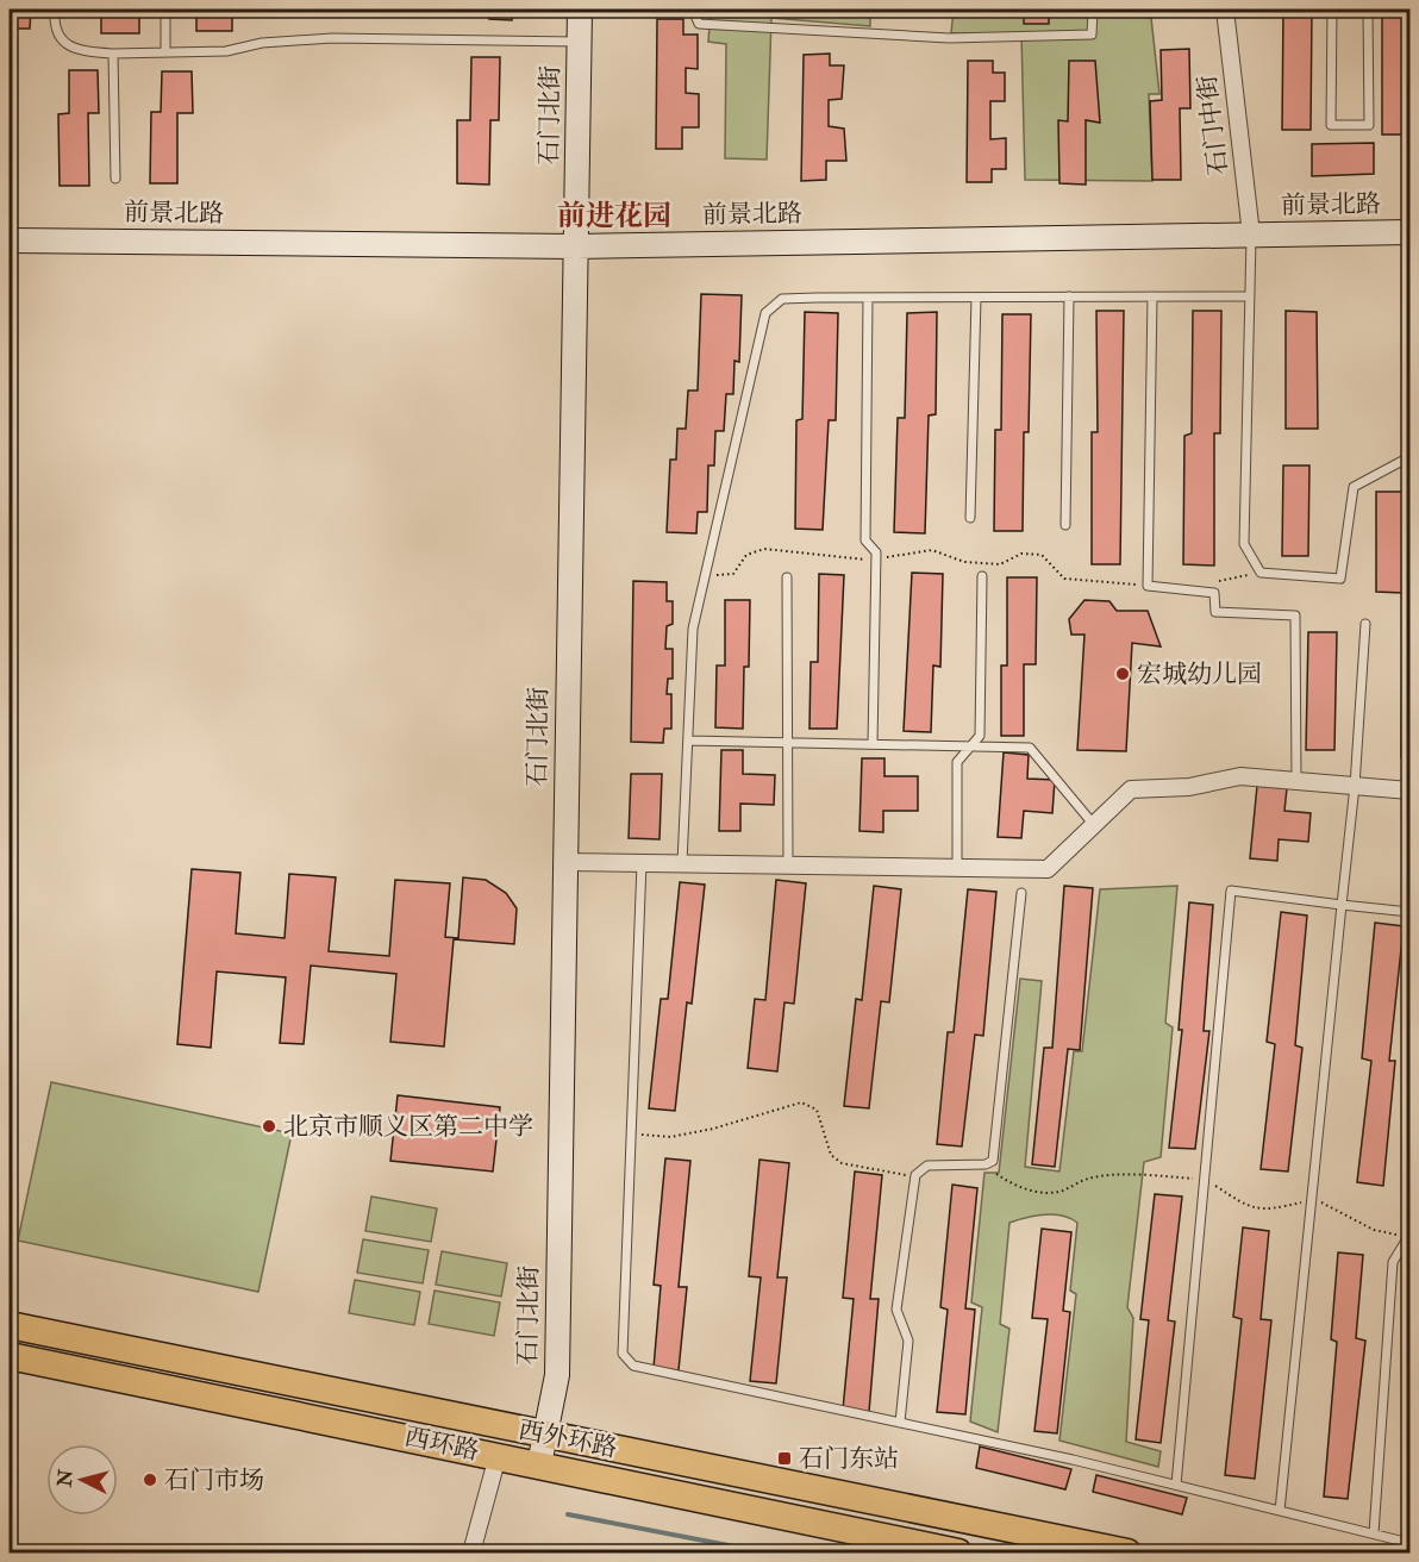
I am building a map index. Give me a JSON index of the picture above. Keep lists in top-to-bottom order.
{
  "streets": {
    "main road": ["西外环路", "西环路"],
    "street": ["石门北街", "石门中街", "前景北路"]
  },
  "crossings": [
    ["石门北街", "前景北路"],
    ["石门北街", "西外环路"],
    ["石门北街", "西环路"],
    ["石门中街", "前景北路"]
  ],
  "districts": ["前进花园"],
  "places": {
    "other": ["宏城幼儿园", "北京市顺义区第二中学", "石门市场"],
    "transit": ["石门东站"]
  },
  "north": "left"
}
